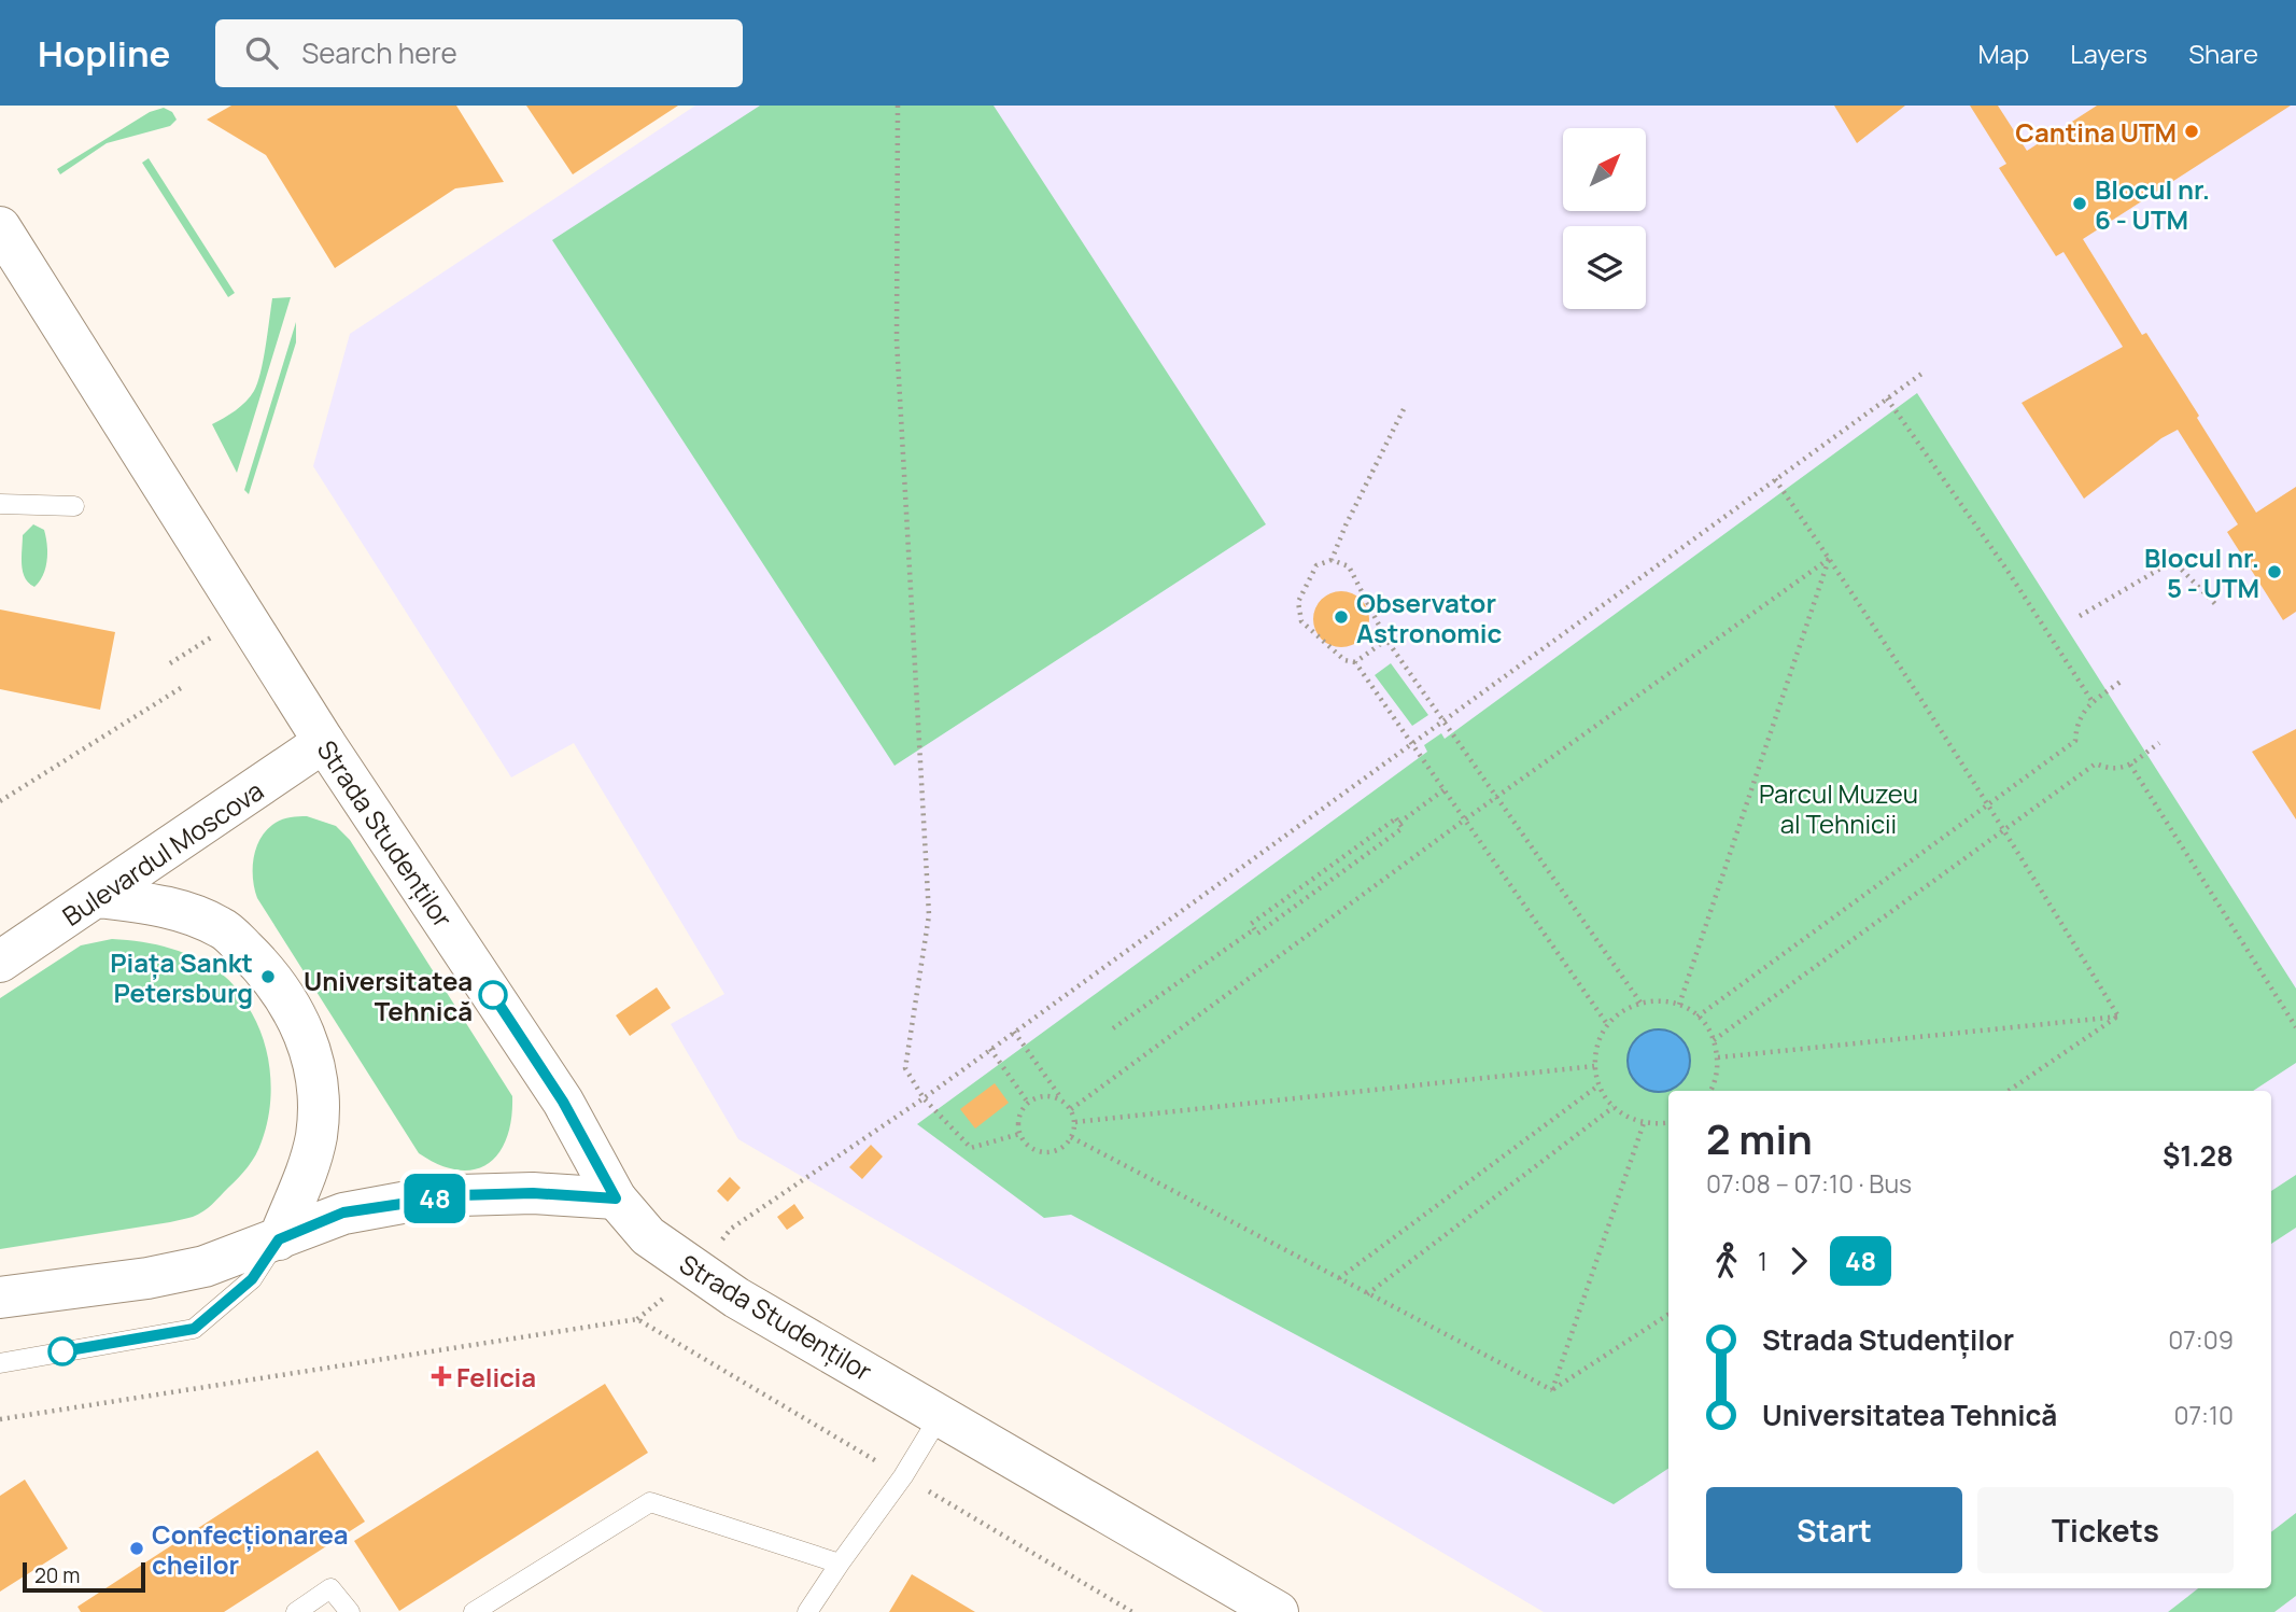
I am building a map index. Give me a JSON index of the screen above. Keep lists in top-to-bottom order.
{
  "streets": {
    "main road": ["Strada Studenților", "Bulevardul Moscova"]
  },
  "crossings": [
    ["Strada Studenților", "Bulevardul Moscova"]
  ],
  "parks": ["Parcul Muzeu al Tehnicii"],
  "places": {
    "other": [
      "Cantina UTM",
      "Blocul nr. 6 - UTM",
      "Blocul nr. 5 - UTM",
      "Observator Astronomic",
      "Piața Sankt Petersburg",
      "Universitatea Tehnică",
      "Confecționarea cheilor"
    ],
    "health": ["Felicia"]
  },
  "lines": ["bus line 48"],
  "scale_bar": "20 m",
  "north": "top right",
  "page": {
    "header": "Hopline",
    "search": "Search here",
    "nav": ["Map", "Layers", "Share"],
    "on_map": "48",
    "heading": ["2 min", "07:08 – 07:10 · Bus", "$1.28"],
    "legs": ["1", "48"],
    "list": [
      {
        "name": "Strada Studenților",
        "value": "07:09"
      },
      {
        "name": "Universitatea Tehnică",
        "value": "07:10"
      }
    ],
    "buttons": ["Start", "Tickets"],
    "scale": "20 m"
  }
}
